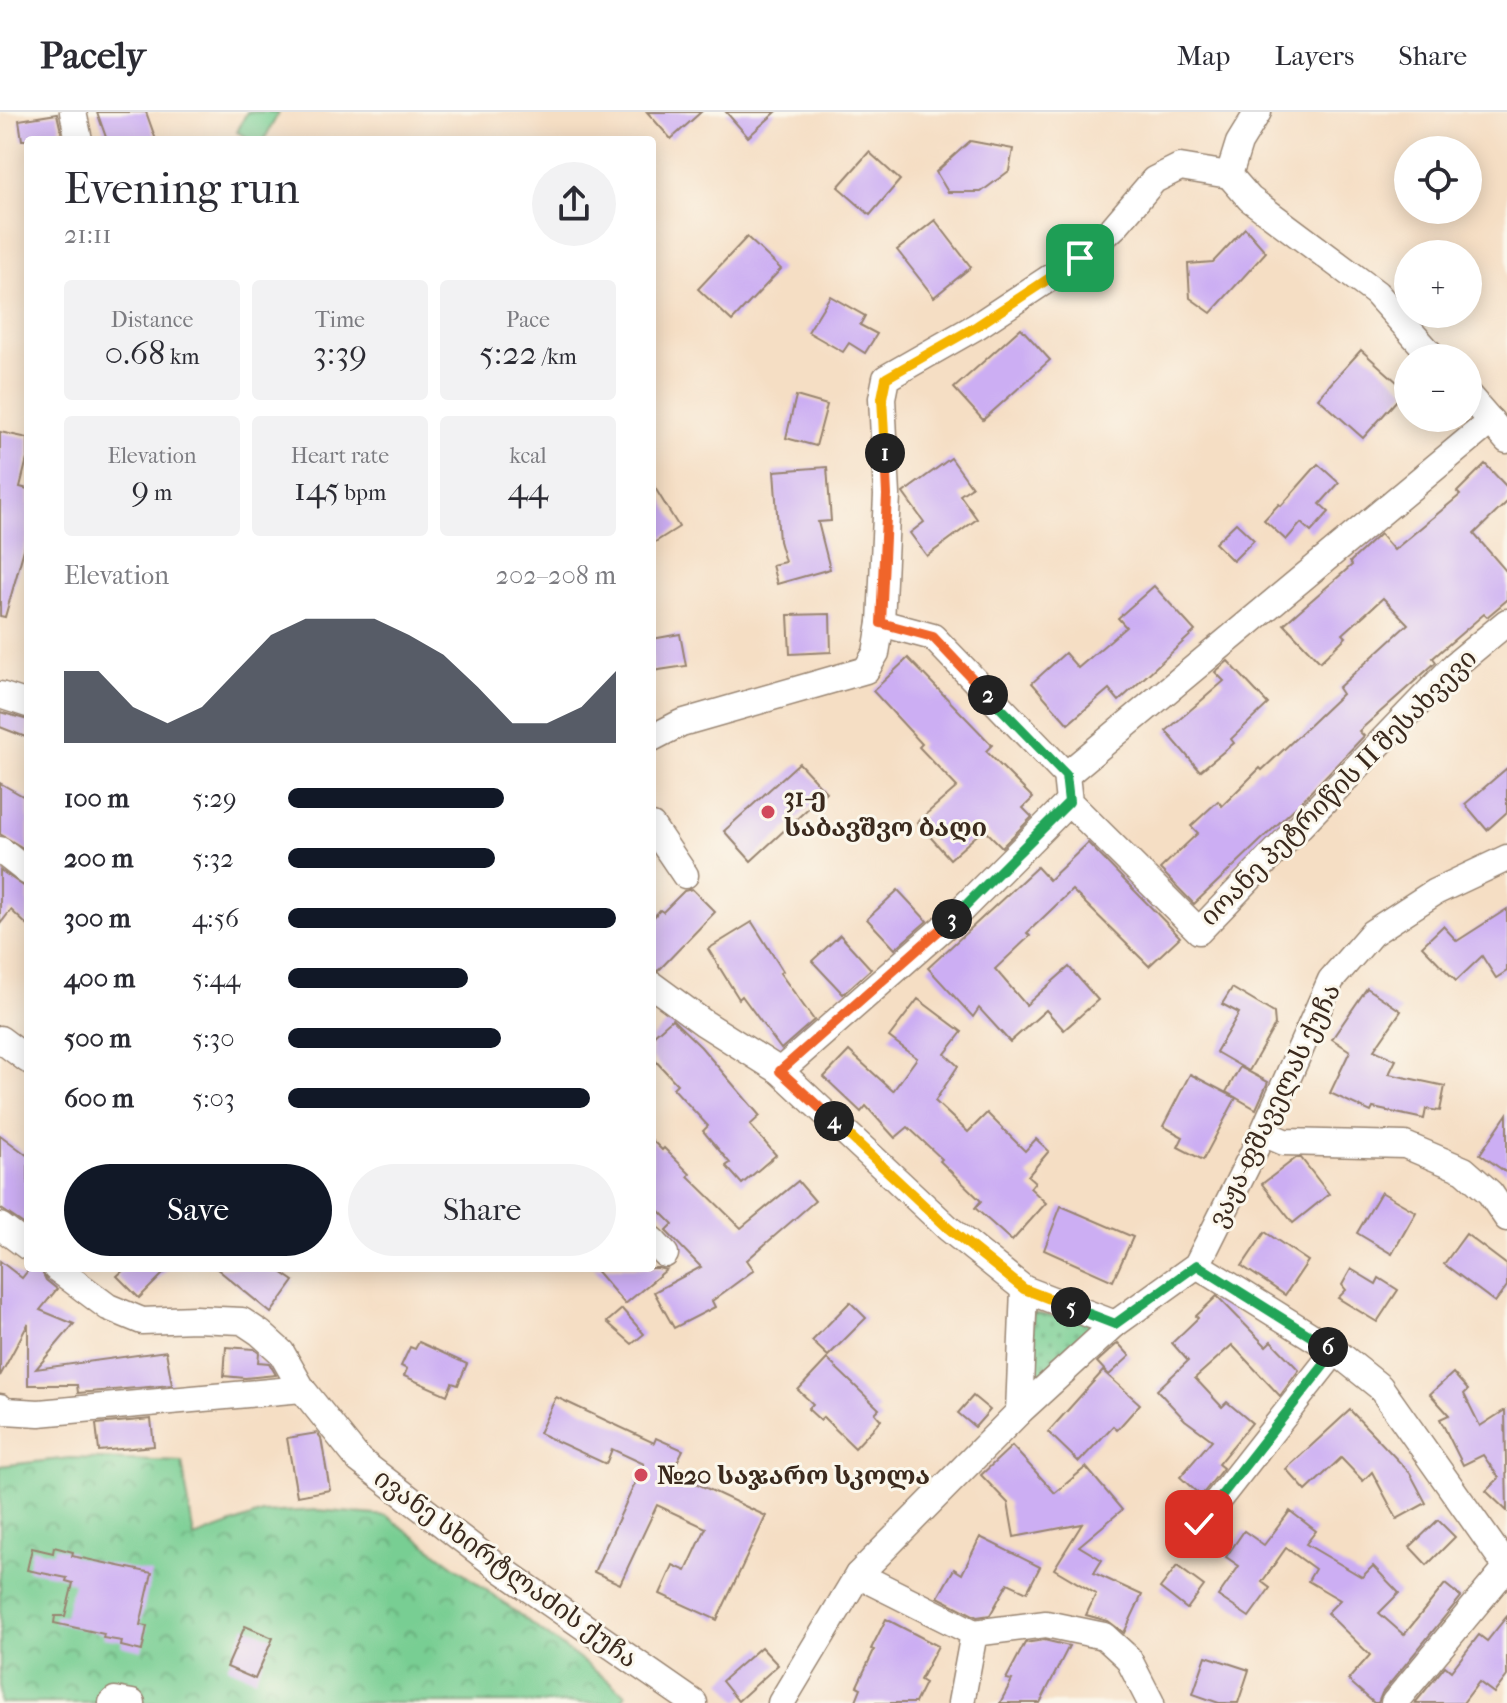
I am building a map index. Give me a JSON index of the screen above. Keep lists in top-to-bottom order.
{
  "streets": {
    "street": ["იოანე პეტრიწის II შესახვევი", "ვაჟა-ფშაველას ქუჩა", "ივანე სხირტლაძის ქუჩა"]
  },
  "places": ["31-ე საბავშვო ბაღი", "№20 საჯარო სკოლა"],
  "page": {
    "header": "Pacely",
    "nav": ["Map", "Layers", "Share"],
    "map_buttons": ["+", "−"],
    "heading": ["Evening run", "21:11"],
    "stats": [
      ["Distance", "0.68 km"],
      ["Time", "3:39"],
      ["Pace", "5:22 /km"],
      ["Elevation", "9 m"],
      ["Heart rate", "145 bpm"],
      ["kcal", "44"]
    ],
    "pins": [
      "1",
      "2",
      "3",
      "4",
      "5",
      "6"
    ],
    "chart": ["Elevation", "202–208 m"],
    "list": [
      {
        "name": "100 m",
        "note": "5:29"
      },
      {
        "name": "200 m",
        "note": "5:32"
      },
      {
        "name": "300 m",
        "note": "4:56"
      },
      {
        "name": "400 m",
        "note": "5:44"
      },
      {
        "name": "500 m",
        "note": "5:30"
      },
      {
        "name": "600 m",
        "note": "5:03"
      }
    ],
    "buttons": ["Save", "Share"]
  }
}
